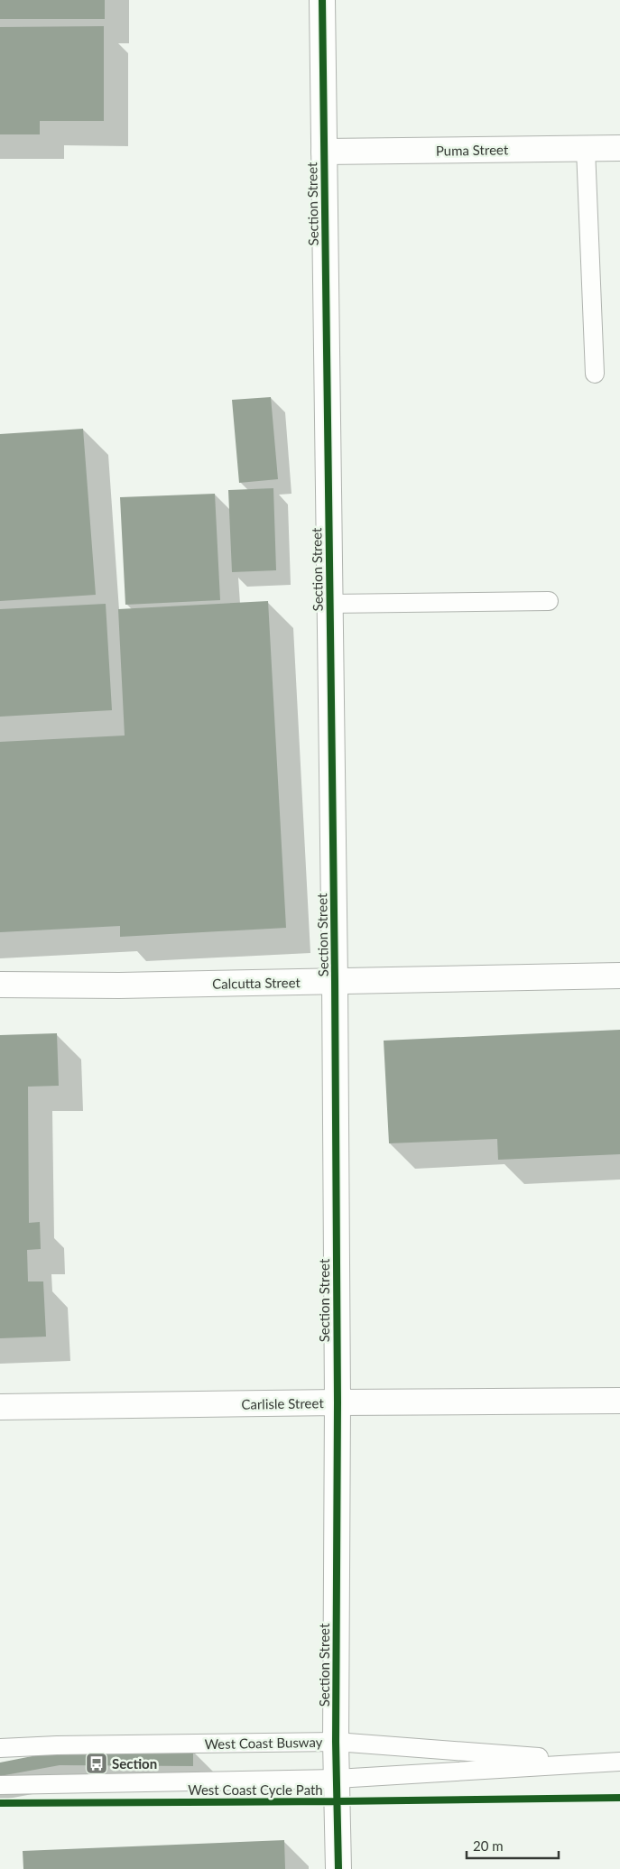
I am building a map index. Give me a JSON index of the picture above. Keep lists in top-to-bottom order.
{
  "streets": {
    "street": [
      "Puma Street",
      "Section Street",
      "Calcutta Street",
      "Carlisle Street"
    ],
    "lane": ["West Coast Busway"],
    "cycle path": ["West Coast Cycle Path"]
  },
  "crossings": [
    ["Puma Street", "Section Street"],
    ["Section Street", "Calcutta Street"],
    ["Section Street", "Carlisle Street"],
    ["Section Street", "West Coast Busway"]
  ],
  "places": {
    "bus stop": ["Section"]
  },
  "scale_bar": "20 m"
}
